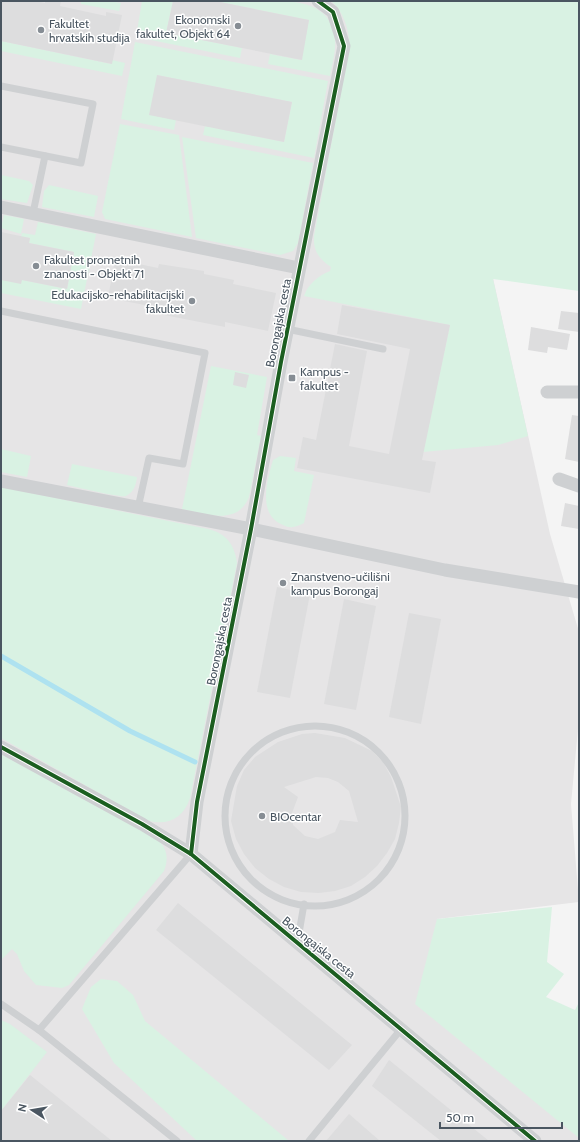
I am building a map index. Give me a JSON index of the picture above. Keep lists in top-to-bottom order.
{
  "streets": {
    "street": ["Borongajska cesta"]
  },
  "places": {
    "other": [
      "Ekonomski fakultet, Objekt 64",
      "Fakultet hrvatskih studija",
      "Fakultet prometnih znanosti - Objekt 71",
      "Edukacijsko-rehabilitacijski fakultet",
      "Znanstveno-učilišni kampus Borongaj",
      "BIOcentar"
    ],
    "transit": ["Kampus - fakultet"]
  },
  "scale_bar": "50 m",
  "north": "left"
}
